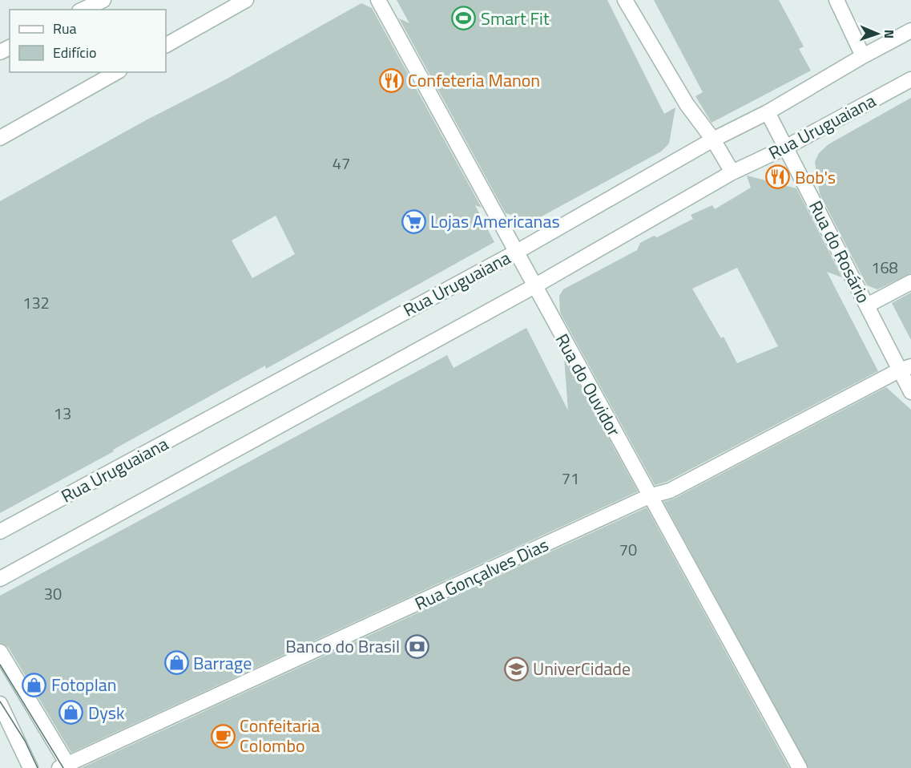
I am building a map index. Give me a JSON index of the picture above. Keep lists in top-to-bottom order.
{
  "streets": {
    "street": [
      "Rua Uruguaiana",
      "Rua do Rosário",
      "Rua do Ouvidor",
      "Rua Gonçalves Dias"
    ]
  },
  "crossings": [
    ["Rua Uruguaiana", "Rua do Rosário"],
    ["Rua Uruguaiana", "Rua do Ouvidor"],
    ["Rua do Rosário", "Rua Gonçalves Dias"],
    ["Rua do Ouvidor", "Rua Gonçalves Dias"]
  ],
  "places": {
    "sports": ["Smart Fit"],
    "restaurant": ["Confeteria Manon", "Bob's"],
    "supermarket": ["Lojas Americanas"],
    "bank": ["Banco do Brasil"],
    "shop": ["Barrage", "Fotoplan", "Dysk"],
    "school or university": ["UniverCidade"],
    "cafe": ["Confeitaria Colombo"]
  },
  "house_numbers": [
    "47",
    "168",
    "132",
    "13",
    "71",
    "70",
    "30"
  ],
  "legend": ["Rua", "Edifício"],
  "north": "right"
}
